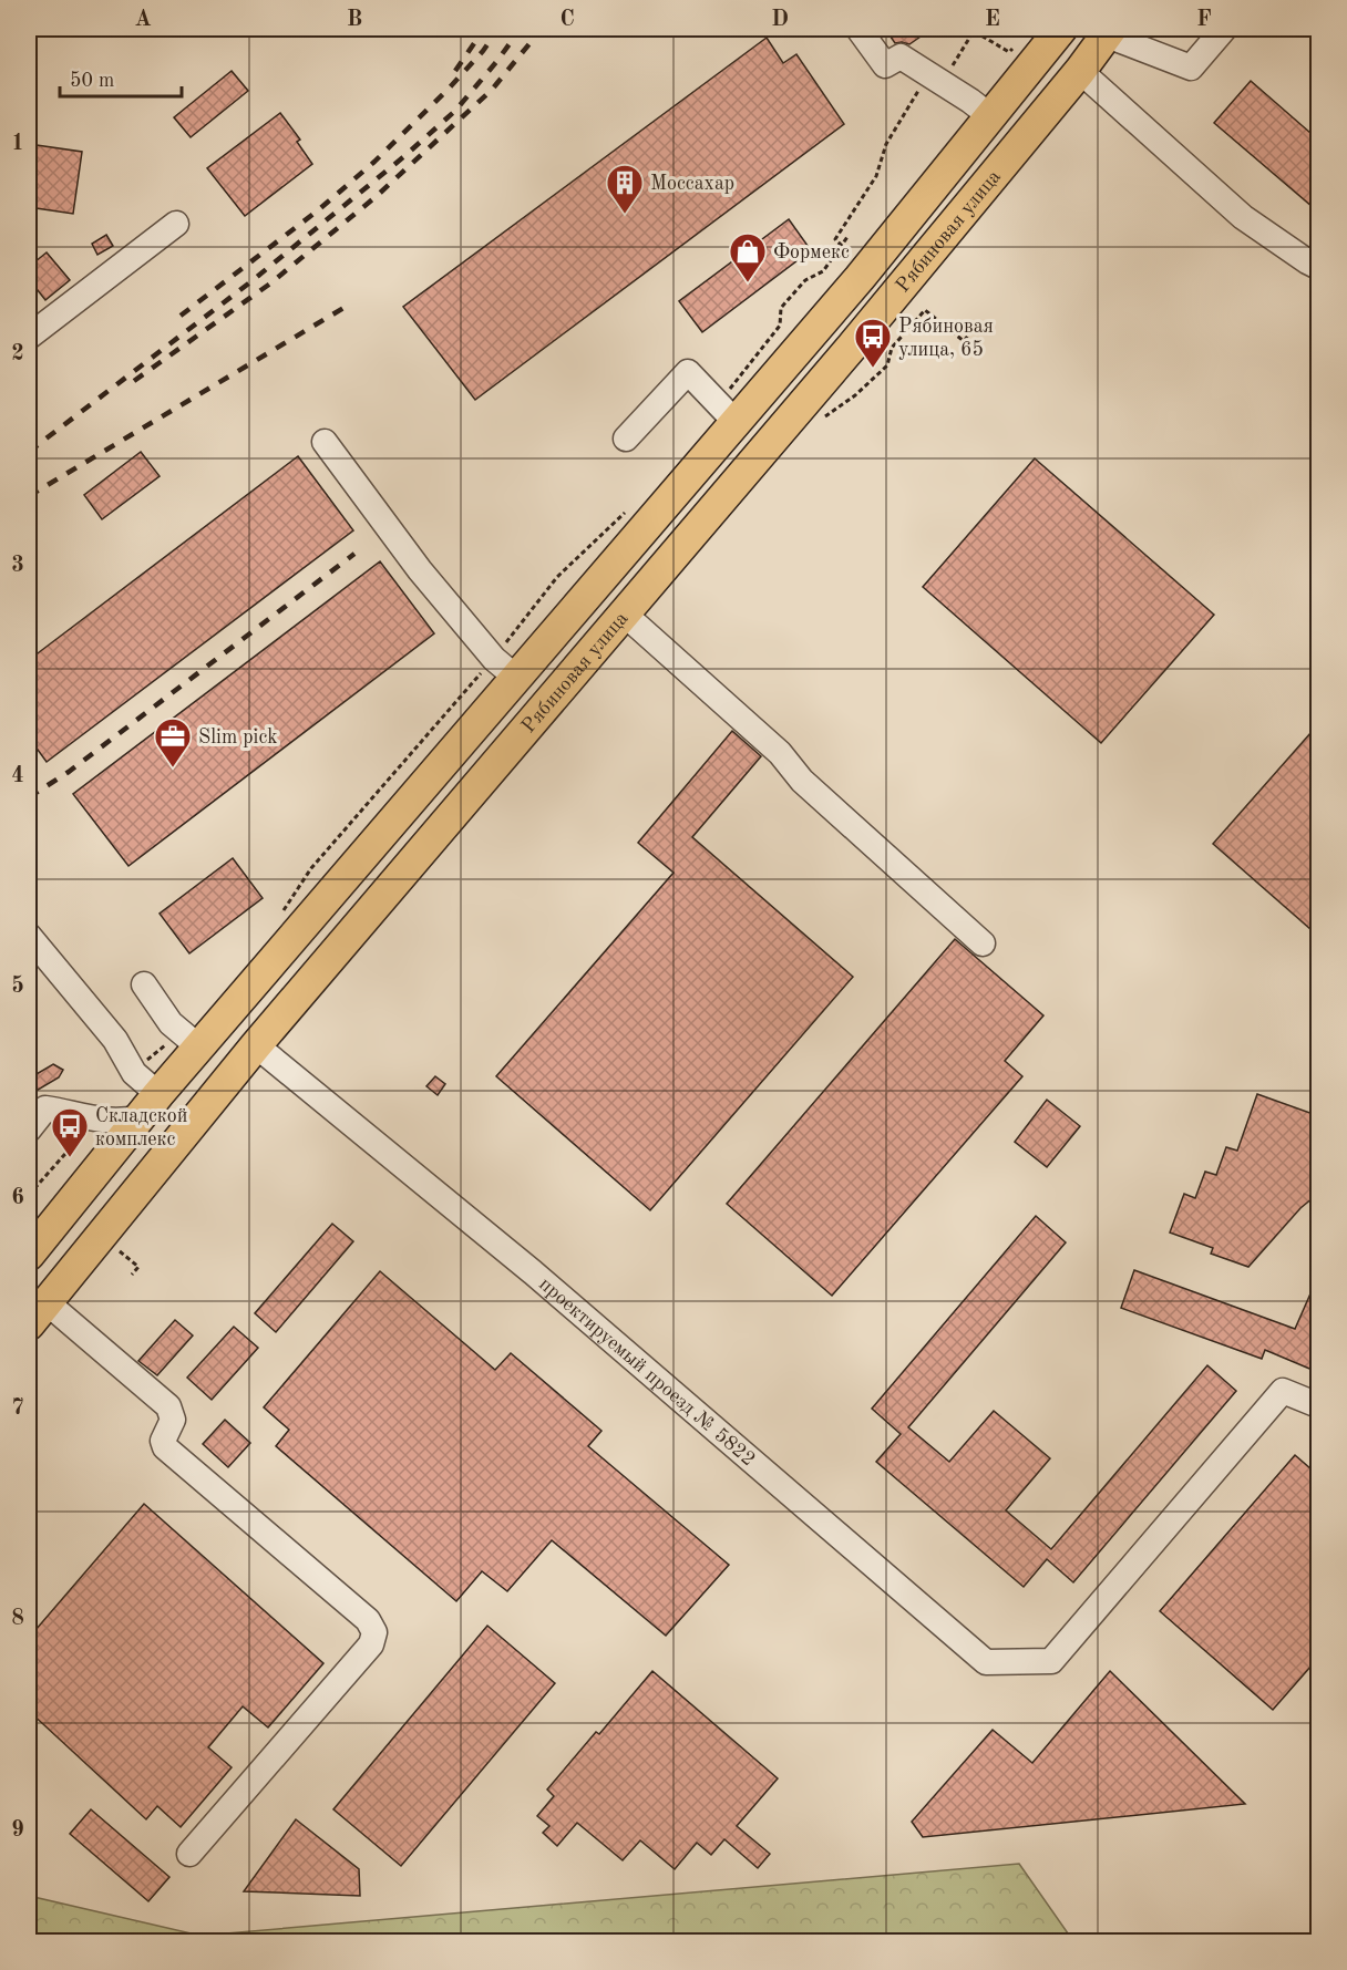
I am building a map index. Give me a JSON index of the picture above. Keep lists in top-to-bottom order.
{
  "streets": {
    "main road": ["Рябиновая улица"],
    "lane": ["проектируемый проезд № 5822"]
  },
  "crossings": [
    ["Рябиновая улица", "проектируемый проезд № 5822"]
  ],
  "places": {
    "building": ["Моссахар"],
    "shop": ["Формекс"],
    "bus stop": ["Рябиновая улица, 65", "Складской комплекс"],
    "office": ["Slim pick"]
  },
  "scale_bar": "50 m",
  "grid": {
    "columns": [
      "A",
      "B",
      "C",
      "D",
      "E",
      "F"
    ],
    "rows": [
      "1",
      "2",
      "3",
      "4",
      "5",
      "6",
      "7",
      "8",
      "9"
    ]
  }
}
